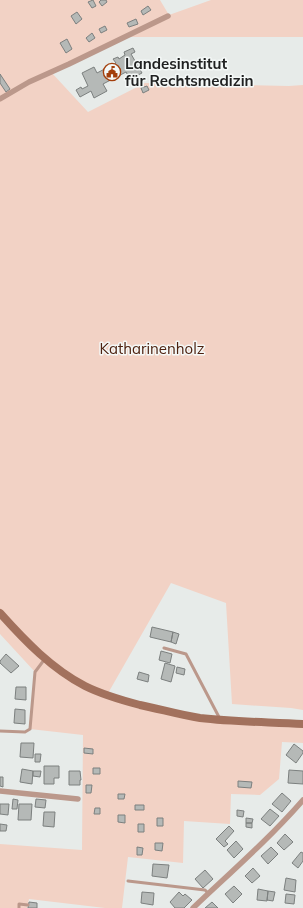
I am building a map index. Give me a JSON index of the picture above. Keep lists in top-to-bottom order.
{
  "parks": ["Katharinenholz"],
  "places": {
    "public building": ["Landesinstitut für Rechtsmedizin"]
  }
}
